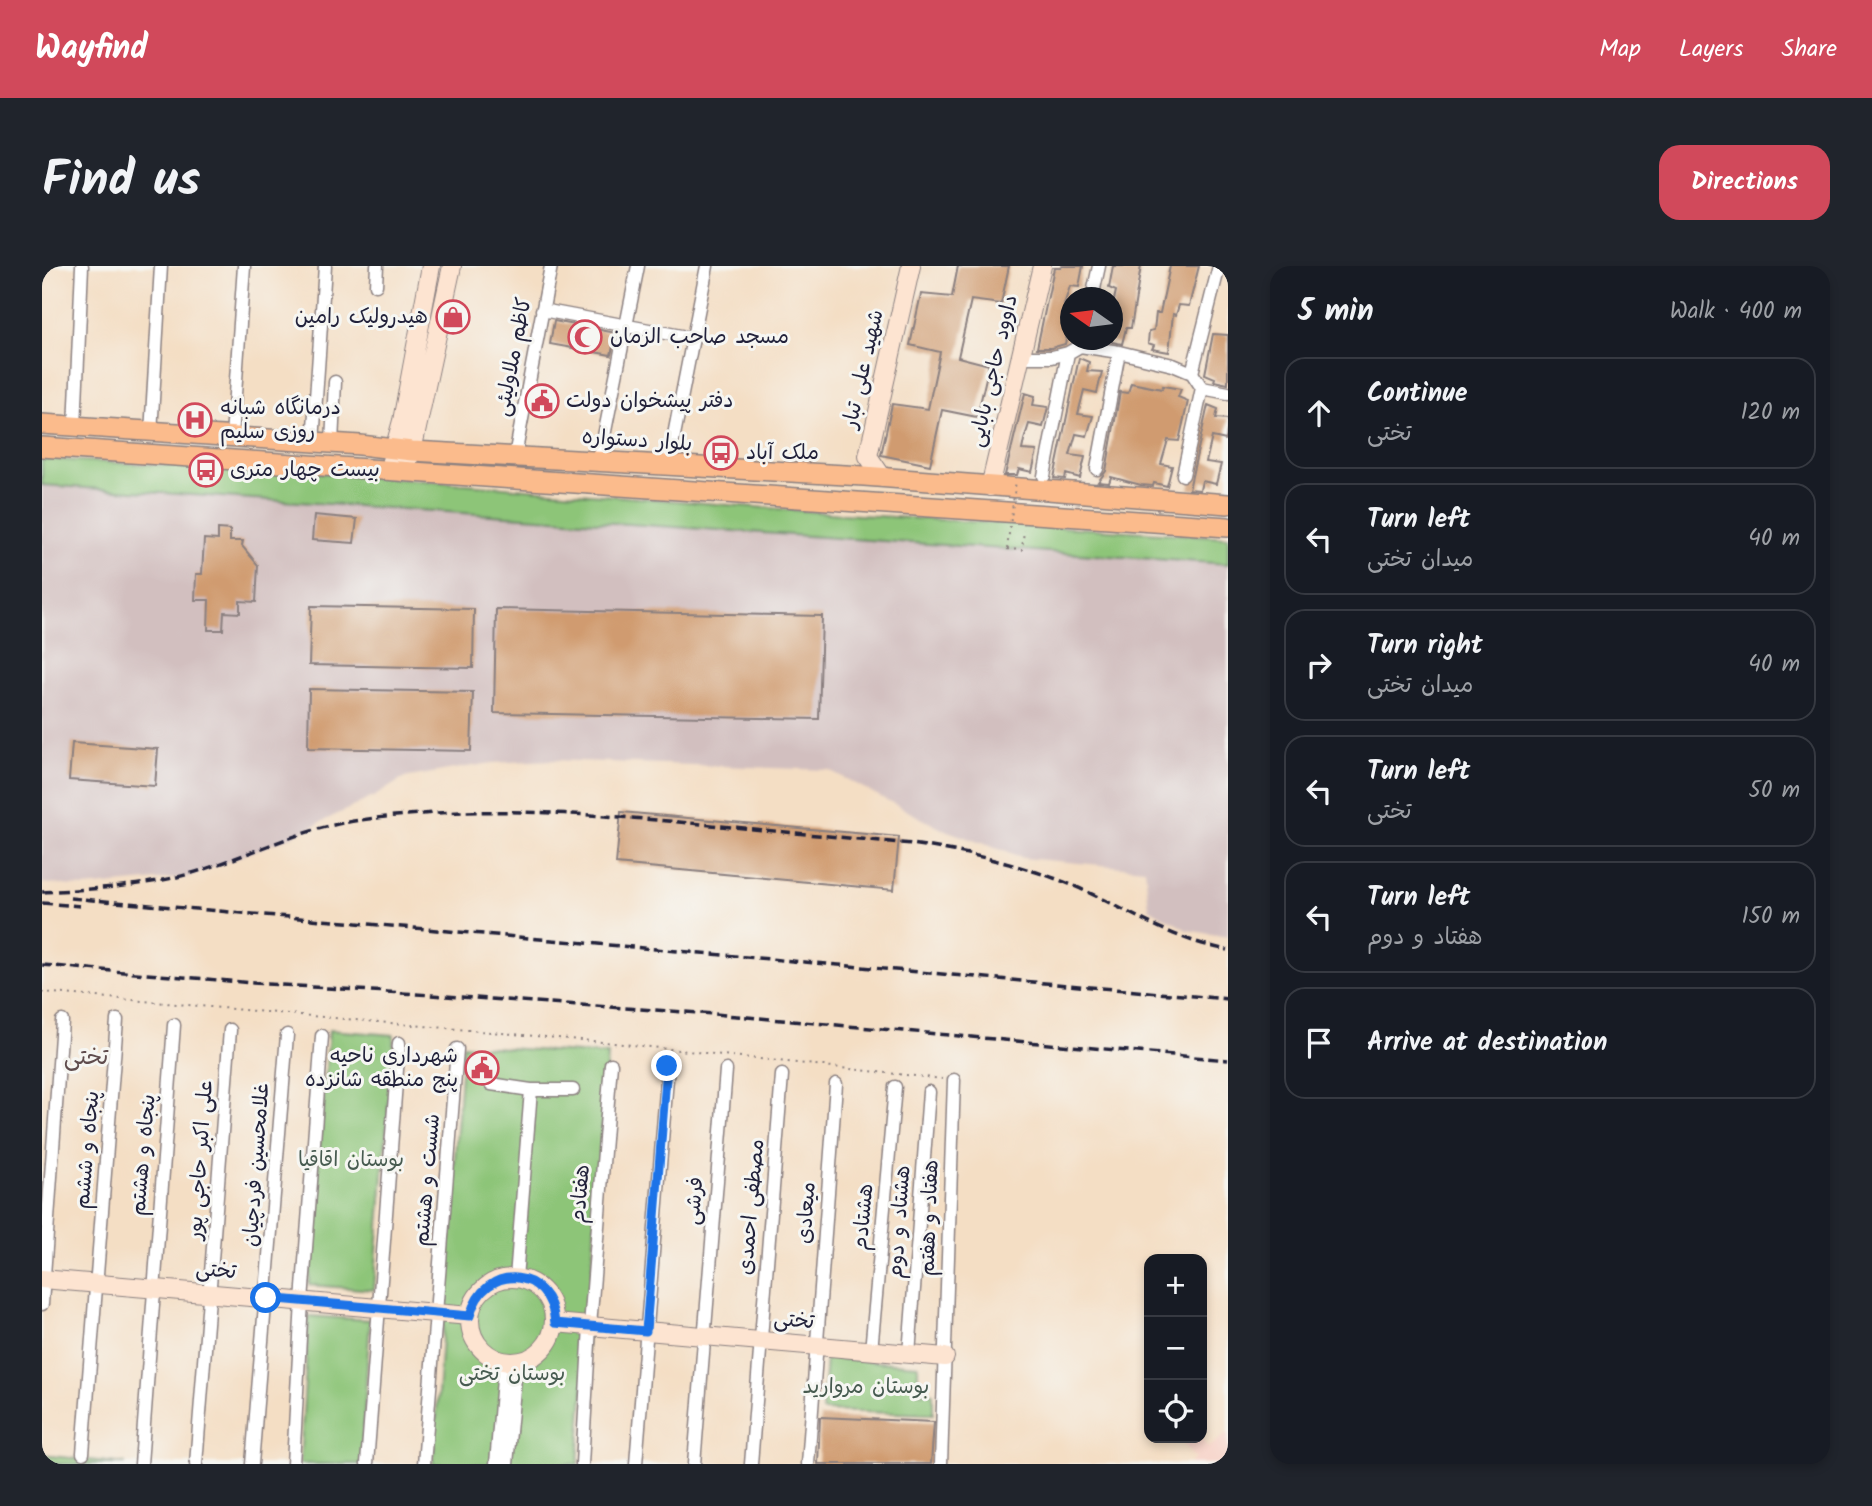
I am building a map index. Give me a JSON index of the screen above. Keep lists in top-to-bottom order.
{
  "streets": {
    "main road": [
      "شهید علی تبار",
      "داوود حاجی بابایی",
      "بلوار دستواره",
      "تختی"
    ],
    "street": [
      "کاظم ملاولیئی",
      "پنجاه و ششم",
      "پنجاه و هشتم",
      "علی اکبر حاجی پور",
      "غلامحسین فردچیان",
      "شست و هشتم",
      "هفتادم",
      "فرشی",
      "مصطفی احمدی",
      "میعادی",
      "هشتادم",
      "هفتاد و هفتم",
      "هشتاد و دوم"
    ]
  },
  "crossings": [
    ["کاظم ملاولیئی", "بلوار دستواره"],
    ["شهید علی تبار", "بلوار دستواره"],
    ["داوود حاجی بابایی", "بلوار دستواره"],
    ["پنجاه و ششم", "تختی"],
    ["پنجاه و هشتم", "تختی"],
    ["علی اکبر حاجی پور", "تختی"],
    ["غلامحسین فردچیان", "تختی"],
    ["شست و هشتم", "تختی"],
    ["هفتادم", "تختی"],
    ["فرشی", "تختی"],
    ["مصطفی احمدی", "تختی"],
    ["میعادی", "تختی"],
    ["هشتادم", "تختی"],
    ["هفتاد و هفتم", "تختی"],
    ["هشتاد و دوم", "تختی"]
  ],
  "districts": ["تختی"],
  "parks": ["بوستان اقاقیا", "بوستان تختی", "بوستان مروارید"],
  "places": {
    "shop": ["هیدرولیک رامین"],
    "mosque": ["مسجد صاحب الزمان"],
    "public building": ["دفتر پیشخوان دولت", "شهرداری ناحیه پنج منطقه شانزده"],
    "hospital": ["درمانگاه شبانه روزی سلیم"],
    "bus stop": ["ملک آباد", "بیست چهار متری"]
  },
  "north": "left",
  "page": {
    "header": "Wayfind",
    "nav": ["Map", "Layers", "Share"],
    "title": "Find us",
    "buttons": "Directions",
    "heading": ["5 min", "Walk · 400 m"],
    "list": [
      ["Continue", "تختی", "120 m"],
      ["Turn left", "میدان تختی", "40 m"],
      ["Turn right", "میدان تختی", "40 m"],
      ["Turn left", "تختی", "50 m"],
      ["Turn left", "هفتاد و دوم", "150 m"],
      "Arrive at destination"
    ],
    "map_buttons": ["+", "−"]
  }
}
